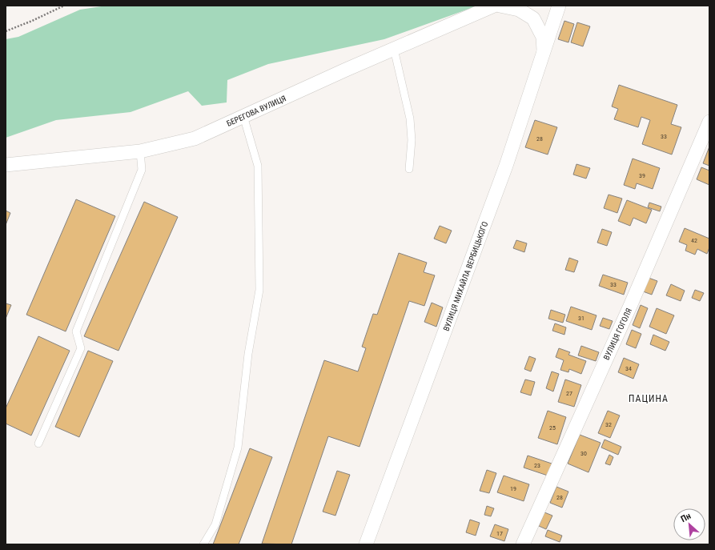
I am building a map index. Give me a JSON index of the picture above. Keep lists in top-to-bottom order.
{
  "streets": {
    "street": ["БЕРЕГОВА ВУЛИЦЯ", "ВУЛИЦЯ МИХАЙЛА ВЕРБИЦЬКОГО", "ВУЛИЦЯ ГОГОЛЯ"]
  },
  "districts": ["ПАЦИНА"],
  "house_numbers": [
    "33",
    "28",
    "39",
    "42",
    "33",
    "31",
    "34",
    "27",
    "32",
    "25",
    "30",
    "23",
    "19",
    "28",
    "17"
  ],
  "north": "top left"
}
